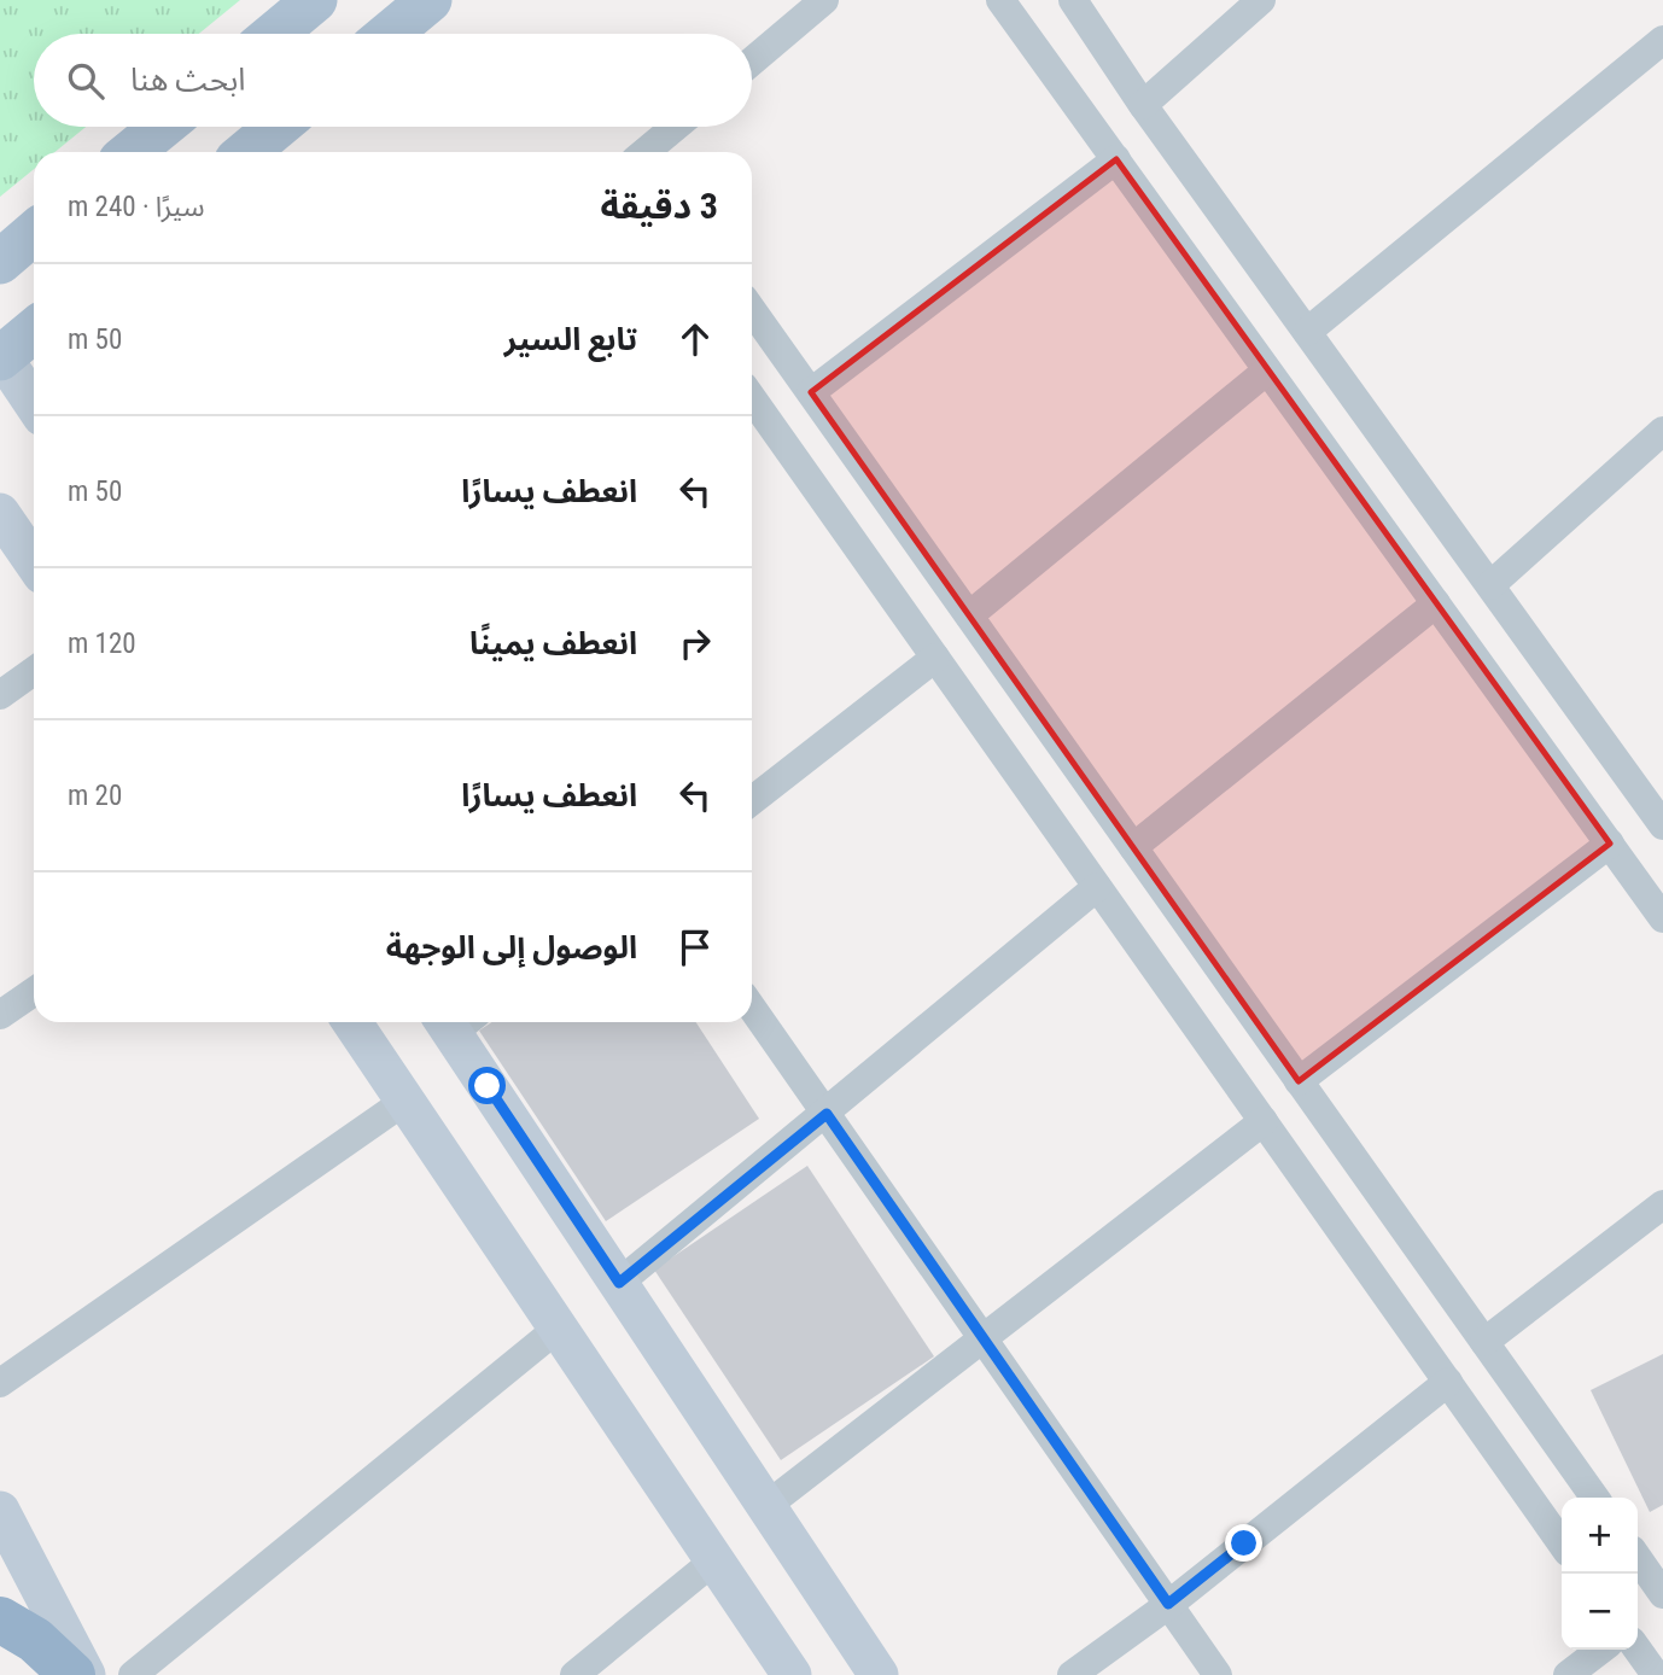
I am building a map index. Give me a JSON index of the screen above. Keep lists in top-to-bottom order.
{
  "page": {
    "search": "ابحث هنا",
    "heading": ["3 دقيقة", "سيرًا · 240 m"],
    "list": [
      ["تابع السير", "50 m"],
      ["انعطف يسارًا", "50 m"],
      ["انعطف يمينًا", "120 m"],
      ["انعطف يسارًا", "20 m"],
      "الوصول إلى الوجهة"
    ],
    "map_buttons": ["+", "−"]
  }
}
